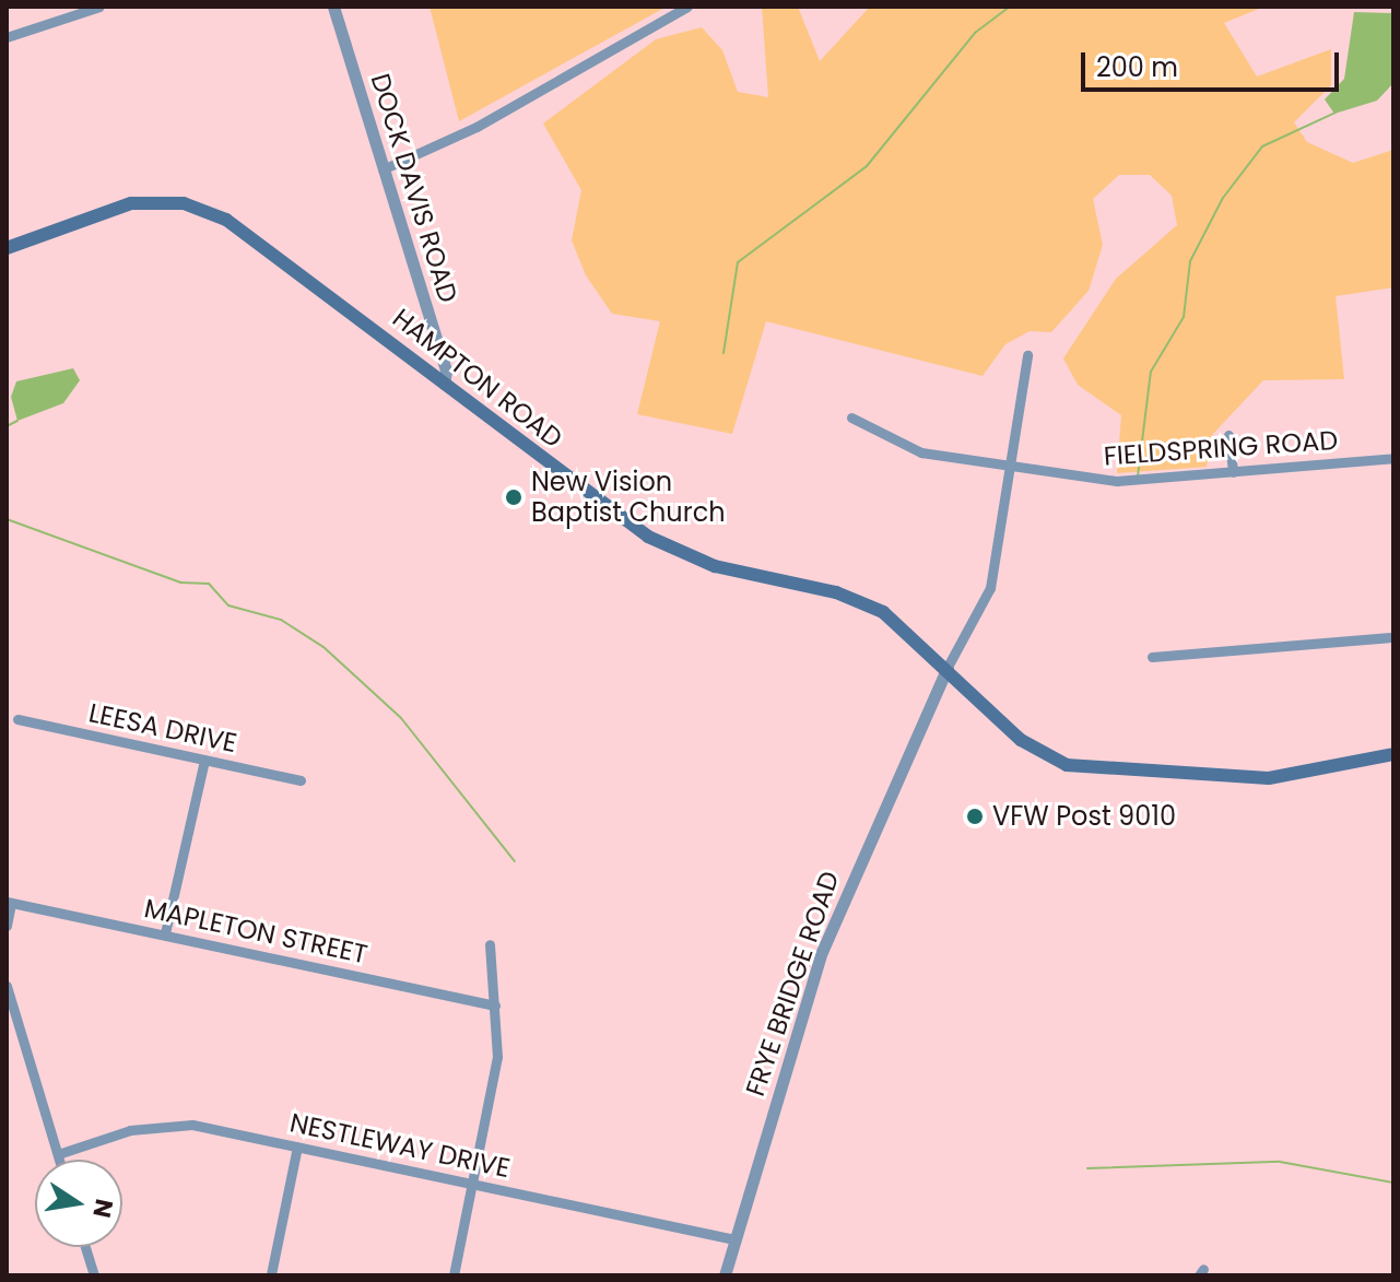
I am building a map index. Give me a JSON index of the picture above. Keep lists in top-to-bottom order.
{
  "streets": {
    "main road": ["HAMPTON ROAD"],
    "street": [
      "DOCK DAVIS ROAD",
      "FIELDSPRING ROAD",
      "LEESA DRIVE",
      "MAPLETON STREET",
      "FRYE BRIDGE ROAD",
      "NESTLEWAY DRIVE"
    ]
  },
  "crossings": [
    ["DOCK DAVIS ROAD", "HAMPTON ROAD"],
    ["HAMPTON ROAD", "FRYE BRIDGE ROAD"],
    ["FRYE BRIDGE ROAD", "NESTLEWAY DRIVE"]
  ],
  "places": ["New Vision Baptist Church", "VFW Post 9010"],
  "scale_bar": "200 m",
  "north": "right"
}
